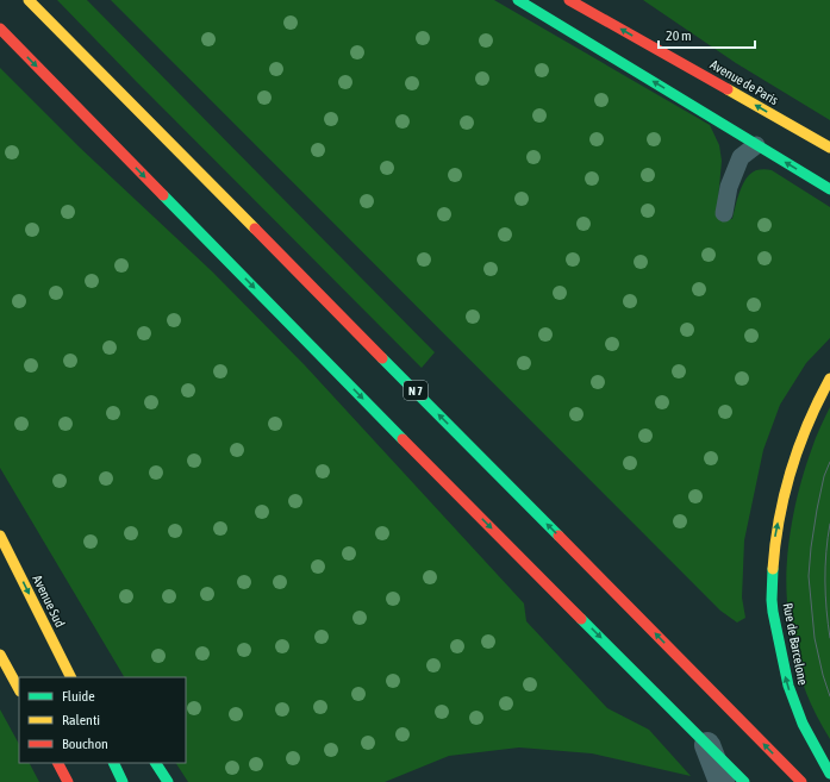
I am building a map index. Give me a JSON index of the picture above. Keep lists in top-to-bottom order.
{
  "streets": {
    "main road": [
      "Avenue de Paris",
      "N 7",
      "Avenue Sud",
      "Rue de Barcelone"
    ]
  },
  "one_way": ["Avenue Sud", "Rue de Barcelone"],
  "legend": ["Fluide", "Ralenti", "Bouchon"],
  "scale_bar": "20 m"
}
